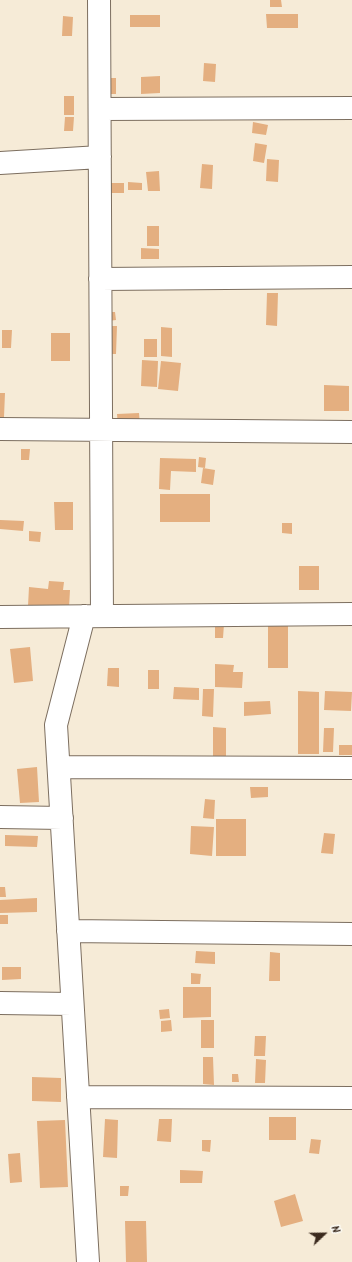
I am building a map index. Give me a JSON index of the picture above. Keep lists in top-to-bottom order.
{
  "north": "right"
}
